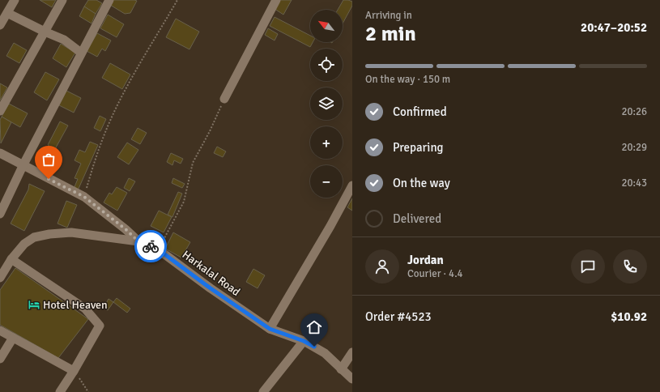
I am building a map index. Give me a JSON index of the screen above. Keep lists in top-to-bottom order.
{
  "streets": {
    "street": ["Harkalal Road"]
  },
  "places": {
    "hotel": ["Hotel Heaven"]
  },
  "north": "top left",
  "page": {
    "heading": ["2 min", "Arriving in", "20:47–20:52"],
    "panel": [
      "Jordan",
      "Courier · 4.4",
      "Order #4523",
      "$10.92"
    ],
    "map_buttons": ["+", "−"],
    "bar": "On the way · 150 m",
    "list": [
      ["Confirmed", "20:26"],
      ["Preparing", "20:29"],
      ["On the way", "20:43"],
      "Delivered"
    ]
  }
}
